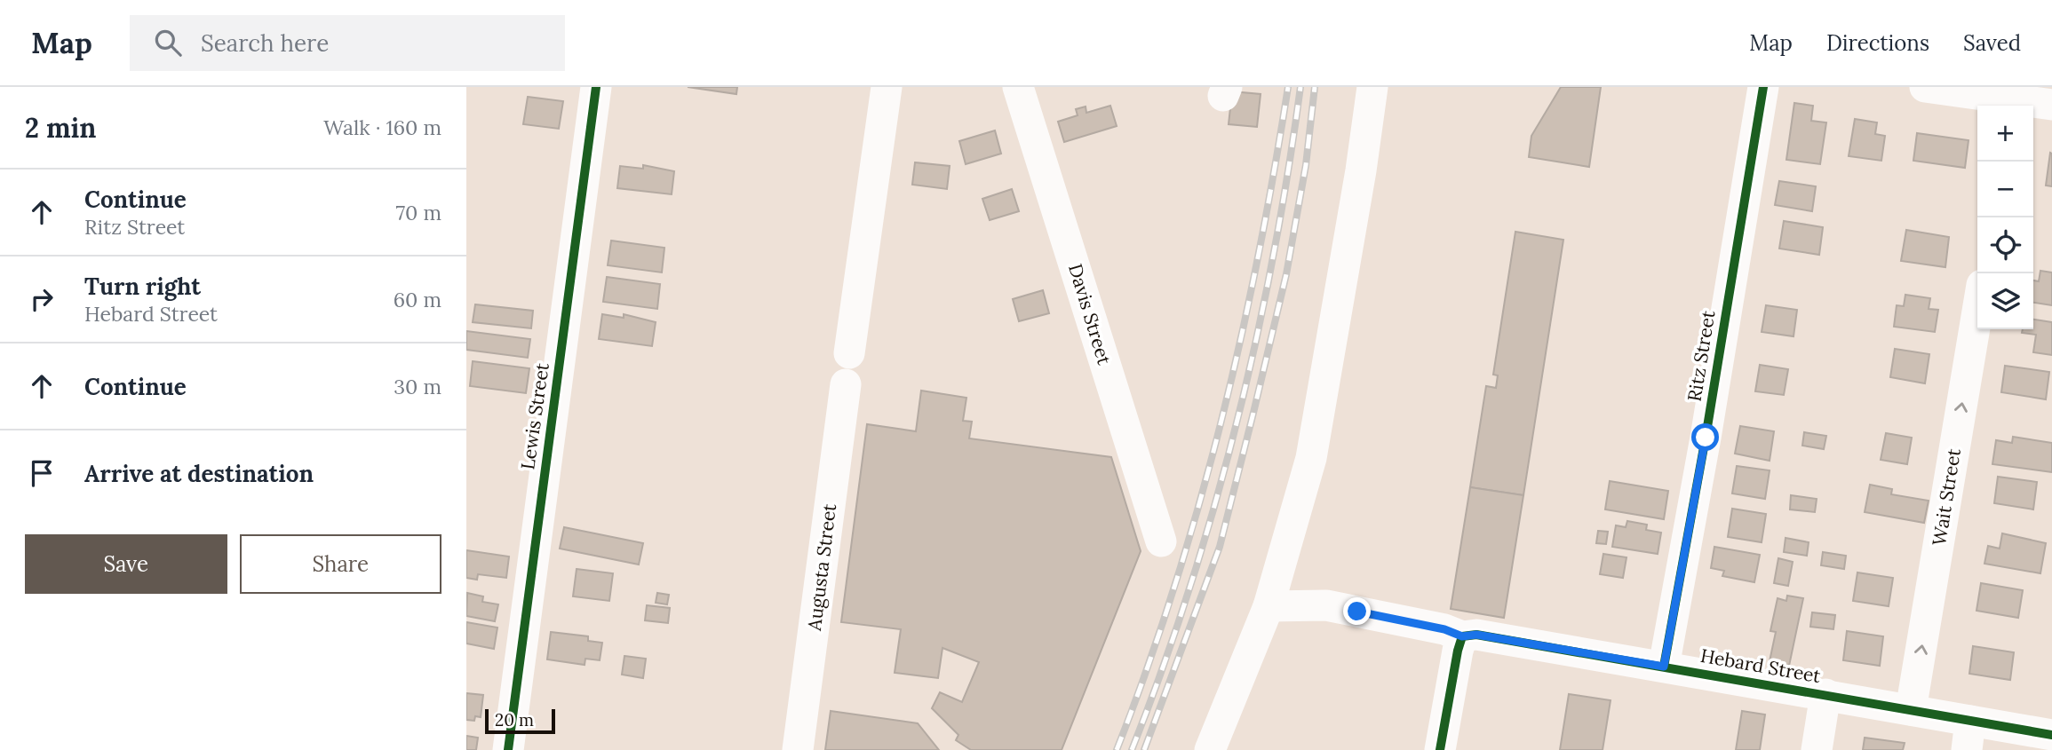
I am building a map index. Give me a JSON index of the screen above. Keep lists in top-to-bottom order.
{
  "streets": {
    "street": [
      "Davis Street",
      "Ritz Street",
      "Lewis Street",
      "Wait Street",
      "Augusta Street",
      "Hebard Street"
    ]
  },
  "crossings": [
    ["Ritz Street", "Hebard Street"],
    ["Wait Street", "Hebard Street"]
  ],
  "one_way": ["Wait Street"],
  "scale_bar": "20 m",
  "page": {
    "header": "Map",
    "search": "Search here",
    "nav": ["Map", "Directions", "Saved"],
    "heading": ["2 min", "Walk · 160 m"],
    "map_buttons": ["+", "−"],
    "list": [
      ["Continue", "Ritz Street", "70 m"],
      ["Turn right", "Hebard Street", "60 m"],
      ["Continue", "30 m"],
      "Arrive at destination"
    ],
    "buttons": ["Save", "Share"],
    "scale": "20 m"
  }
}
